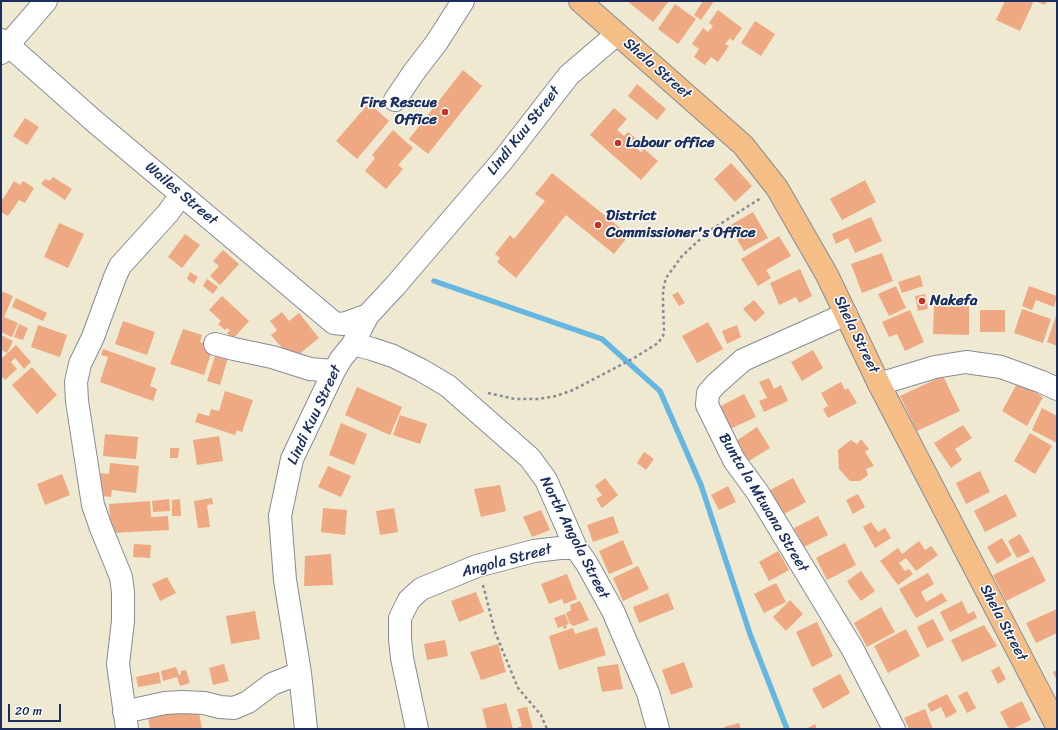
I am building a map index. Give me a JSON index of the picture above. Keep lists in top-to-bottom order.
{
  "streets": {
    "main road": ["Shela Street"],
    "street": [
      "Lindi Kuu Street",
      "Wailes Street",
      "Bunta la Mtwana Street",
      "North Angola Street",
      "Angola Street"
    ]
  },
  "crossings": [
    ["Shela Street", "Lindi Kuu Street"],
    ["Shela Street", "Bunta la Mtwana Street"],
    ["Lindi Kuu Street", "Wailes Street"],
    ["Lindi Kuu Street", "North Angola Street"],
    ["North Angola Street", "Angola Street"]
  ],
  "places": [
    "Fire Rescue Office",
    "Labour office",
    "District Commissioner's Office",
    "Nakefa"
  ],
  "scale_bar": "20 m"
}
